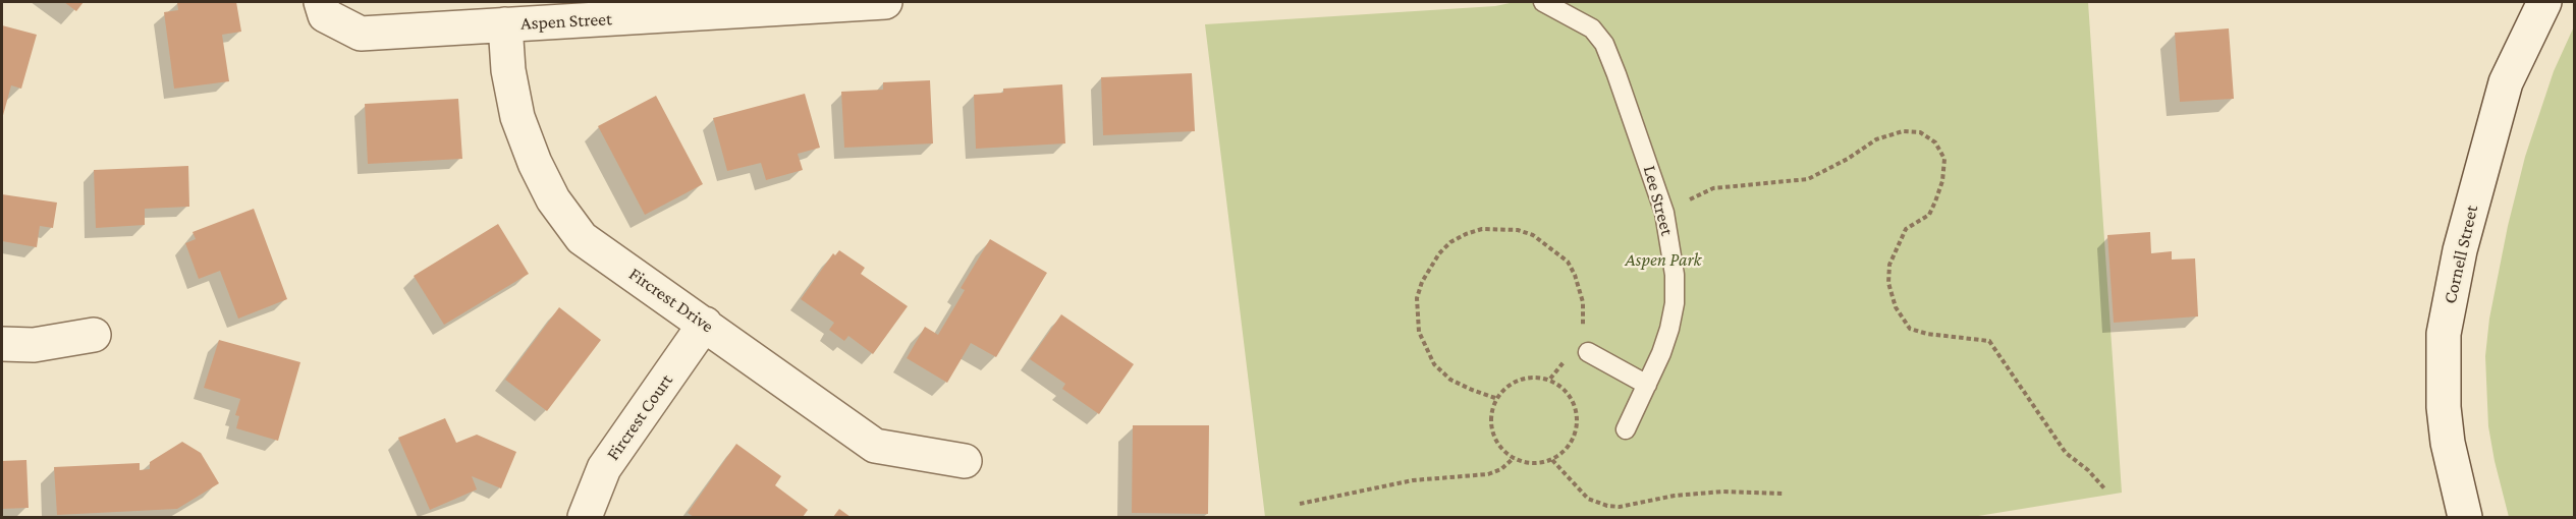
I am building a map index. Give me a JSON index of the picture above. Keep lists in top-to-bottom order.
{
  "streets": {
    "street": [
      "Aspen Street",
      "Cornell Street",
      "Fircrest Drive",
      "Fircrest Court"
    ],
    "lane": ["Lee Street"]
  },
  "crossings": [
    ["Aspen Street", "Fircrest Drive"],
    ["Fircrest Drive", "Fircrest Court"]
  ],
  "parks": ["Aspen Park"]
}
